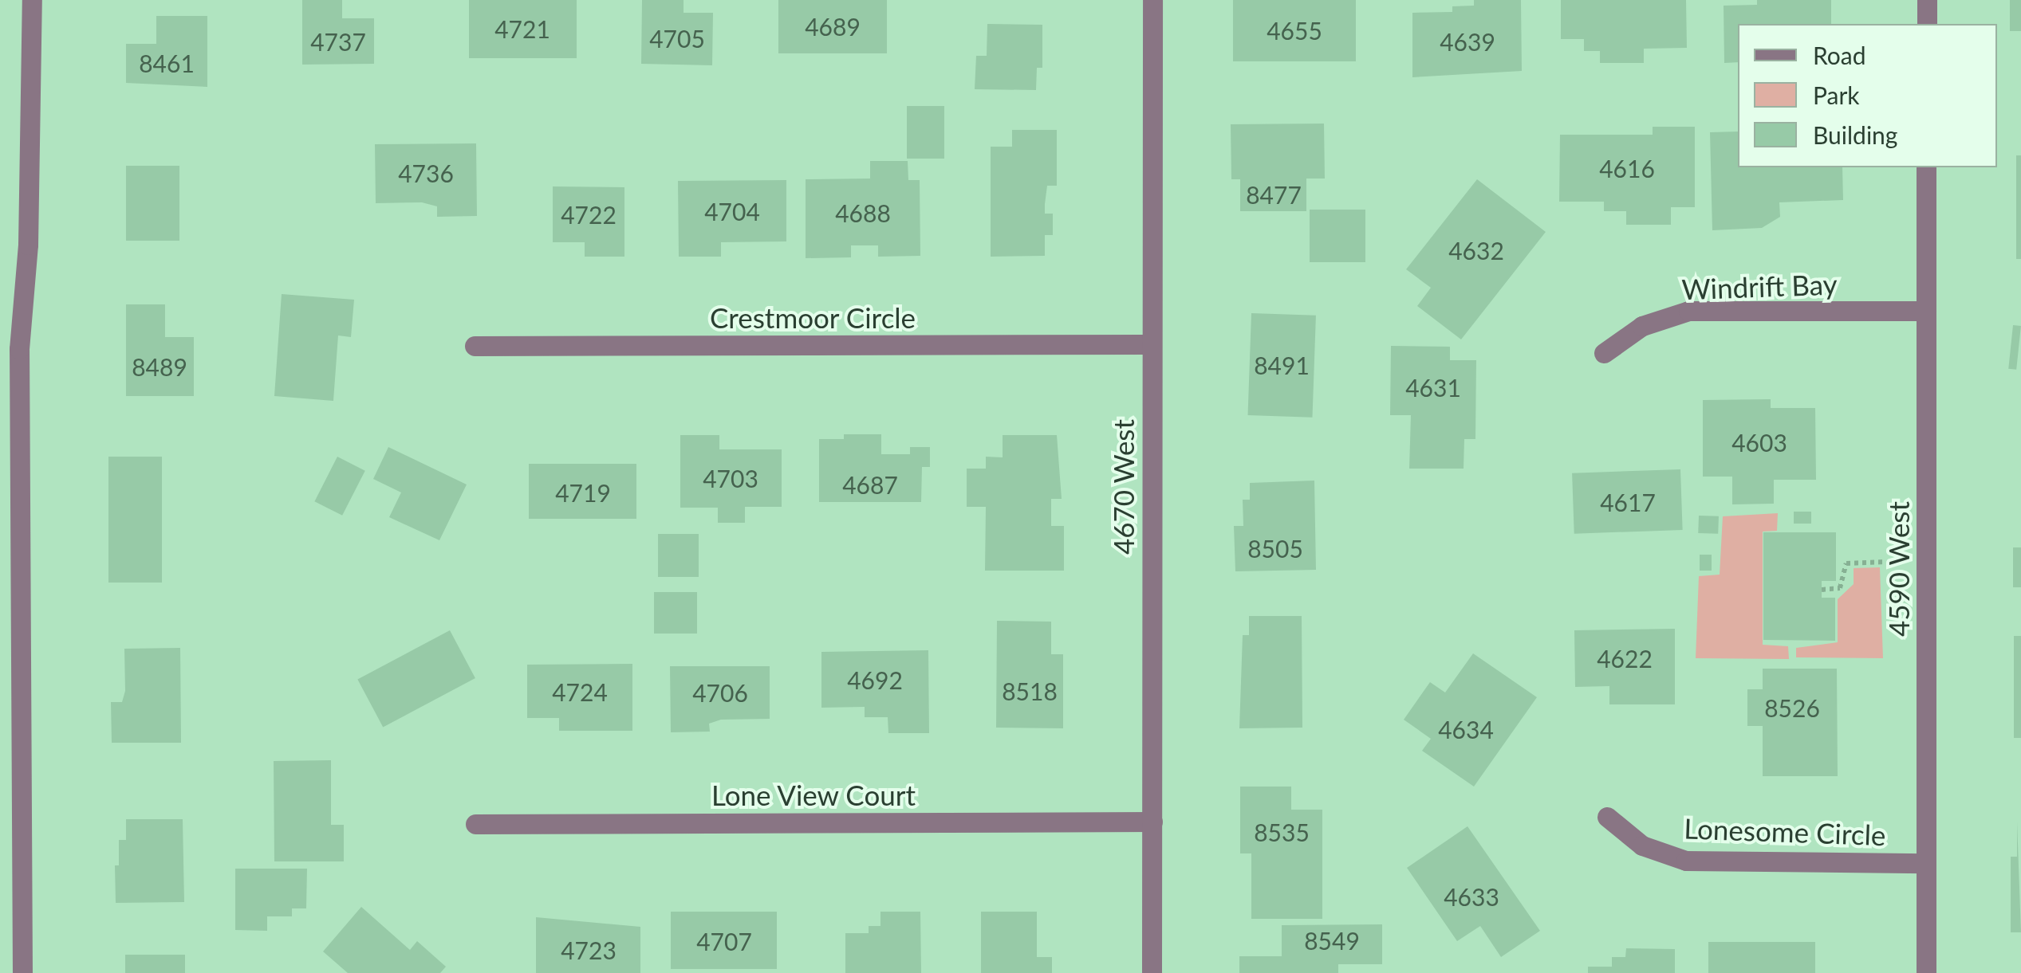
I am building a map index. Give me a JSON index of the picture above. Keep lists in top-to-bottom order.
{
  "streets": {
    "street": [
      "Windrift Bay",
      "Crestmoor Circle",
      "4670 West",
      "4590 West",
      "Lone View Court",
      "Lonesome Circle"
    ]
  },
  "crossings": [
    ["Windrift Bay", "4590 West"],
    ["Crestmoor Circle", "4670 West"],
    ["4670 West", "Lone View Court"],
    ["4590 West", "Lonesome Circle"]
  ],
  "house_numbers": [
    "4689",
    "4721",
    "4655",
    "4705",
    "4737",
    "4639",
    "8461",
    "4616",
    "4736",
    "8477",
    "4704",
    "4688",
    "4722",
    "4632",
    "8491",
    "8489",
    "4631",
    "4603",
    "4703",
    "4687",
    "4719",
    "4617",
    "8505",
    "4622",
    "4692",
    "8518",
    "4724",
    "4706",
    "8526",
    "4634",
    "8535",
    "4633",
    "8549",
    "4707",
    "4723"
  ],
  "legend": ["Road", "Park", "Building"]
}
